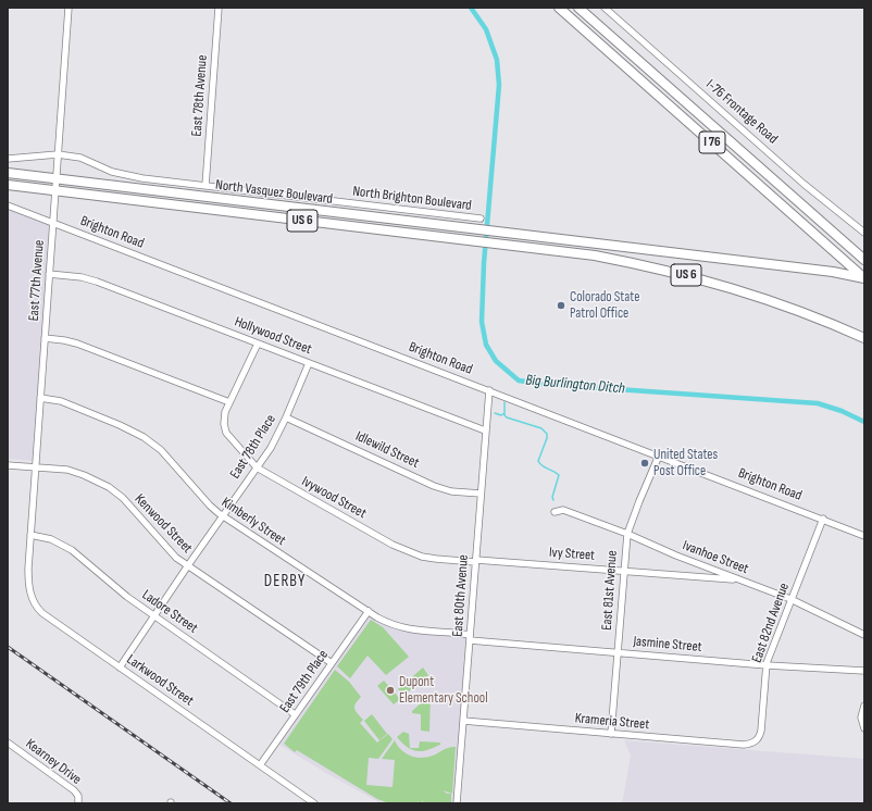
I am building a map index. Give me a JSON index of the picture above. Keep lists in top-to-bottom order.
{
  "streets": {
    "highway": ["I 76", "North Vasquez Boulevard", "US 6"],
    "street": [
      "East 78th Avenue",
      "I-76 Frontage Road",
      "North Brighton Boulevard",
      "Brighton Road",
      "East 77th Avenue",
      "Hollywood Street",
      "East 78th Place",
      "Idlewild Street",
      "Ivywood Street",
      "Kimberly Street",
      "Kenwood Street",
      "Ivy Street",
      "Ivanhoe Street",
      "East 81st Avenue",
      "East 80th Avenue",
      "Ladore Street",
      "East 82nd Avenue",
      "Jasmine Street",
      "Larkwood Street",
      "East 79th Place",
      "Krameria Street",
      "Kearney Drive"
    ]
  },
  "crossings": [
    ["East 78th Avenue", "North Brighton Boulevard"],
    ["I 76", "US 6"],
    ["North Vasquez Boulevard", "US 6"],
    ["North Vasquez Boulevard", "East 77th Avenue"],
    ["North Brighton Boulevard", "East 77th Avenue"],
    ["Brighton Road", "East 77th Avenue"],
    ["Brighton Road", "East 81st Avenue"],
    ["Brighton Road", "East 80th Avenue"],
    ["Brighton Road", "East 82nd Avenue"],
    ["East 77th Avenue", "Hollywood Street"],
    ["East 77th Avenue", "Kimberly Street"],
    ["East 77th Avenue", "Kenwood Street"],
    ["East 77th Avenue", "Ladore Street"],
    ["East 77th Avenue", "Larkwood Street"],
    ["Hollywood Street", "East 78th Place"],
    ["Hollywood Street", "Ivywood Street"],
    ["Hollywood Street", "East 80th Avenue"],
    ["East 78th Place", "Idlewild Street"],
    ["East 78th Place", "Ivywood Street"],
    ["East 78th Place", "Kimberly Street"],
    ["East 78th Place", "Kenwood Street"],
    ["East 78th Place", "Ladore Street"],
    ["East 78th Place", "Larkwood Street"],
    ["Idlewild Street", "East 80th Avenue"],
    ["Ivywood Street", "Ivy Street"],
    ["Ivywood Street", "East 80th Avenue"],
    ["Kimberly Street", "East 80th Avenue"],
    ["Kimberly Street", "Jasmine Street"],
    ["Kimberly Street", "East 79th Place"],
    ["Kenwood Street", "East 79th Place"],
    ["Ivy Street", "Ivanhoe Street"],
    ["Ivy Street", "East 81st Avenue"],
    ["Ivy Street", "East 80th Avenue"],
    ["Ivanhoe Street", "East 81st Avenue"],
    ["Ivanhoe Street", "East 82nd Avenue"],
    ["East 81st Avenue", "Jasmine Street"],
    ["East 81st Avenue", "Krameria Street"],
    ["East 80th Avenue", "Jasmine Street"],
    ["East 80th Avenue", "Krameria Street"],
    ["Ladore Street", "East 79th Place"],
    ["East 82nd Avenue", "Jasmine Street"],
    ["East 82nd Avenue", "Krameria Street"],
    ["Larkwood Street", "East 79th Place"]
  ],
  "districts": ["DERBY"],
  "water": ["Big Burlington Ditch"],
  "places": ["Colorado State Patrol Office", "United States Post Office", "Dupont Elementary School"]
}
